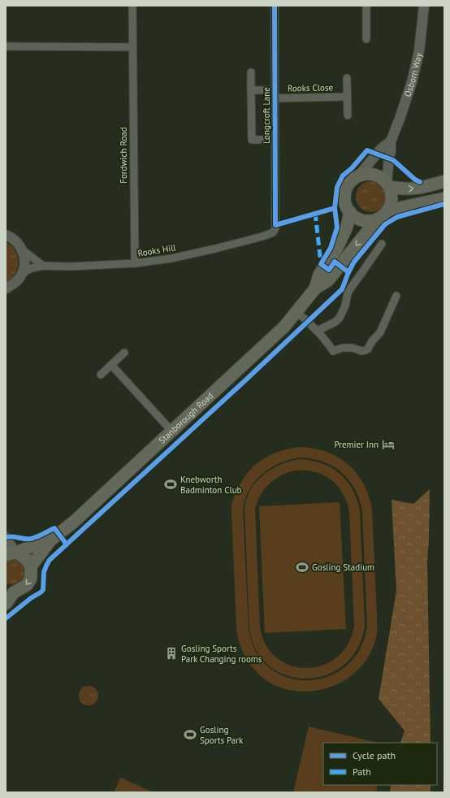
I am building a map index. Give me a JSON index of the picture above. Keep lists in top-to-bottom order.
{
  "streets": {
    "main road": ["Stanborough Road"],
    "street": [
      "Osborn Way",
      "Rooks Close",
      "Longcroft Lane",
      "Fordwich Road",
      "Rooks Hill"
    ]
  },
  "crossings": [
    ["Osborn Way", "Stanborough Road"],
    ["Rooks Close", "Longcroft Lane"],
    ["Longcroft Lane", "Rooks Hill"],
    ["Fordwich Road", "Rooks Hill"]
  ],
  "places": {
    "hotel": ["Premier Inn"],
    "sports": ["Knebworth Badminton Club", "Gosling Stadium", "Gosling Sports Park"],
    "building": ["Gosling Sports Park Changing rooms"]
  },
  "legend": ["Cycle path", "Path"]
}
